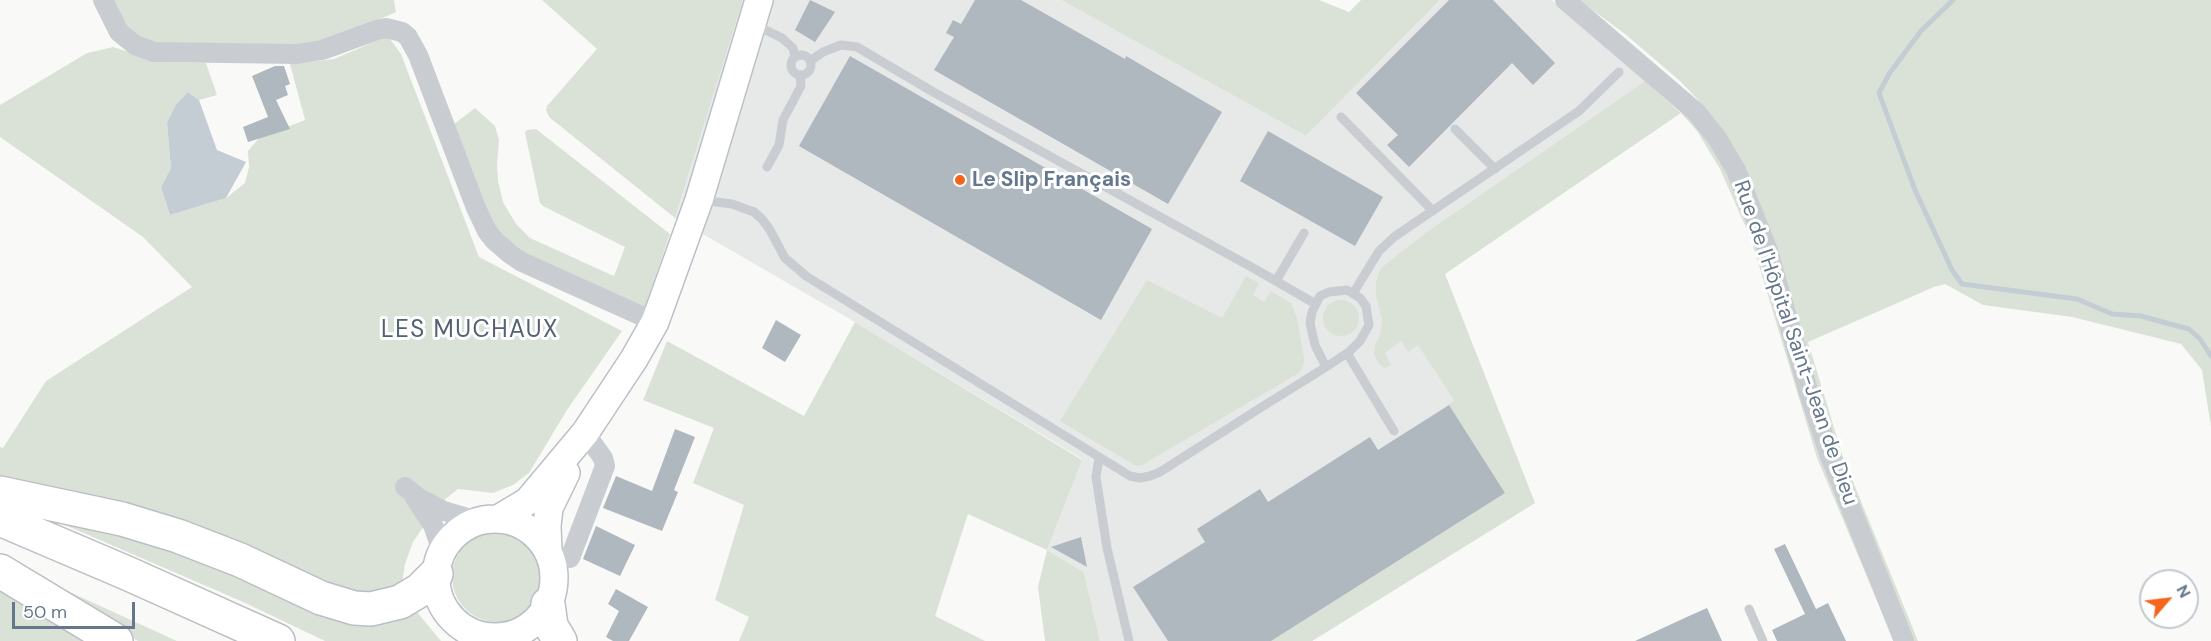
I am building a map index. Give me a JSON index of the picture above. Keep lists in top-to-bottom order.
{
  "streets": {
    "street": ["Rue de l'Hôpital Saint-Jean de Dieu"]
  },
  "districts": ["LES MUCHAUX"],
  "places": ["Le Slip Français"],
  "scale_bar": "50 m",
  "north": "top right"
}
